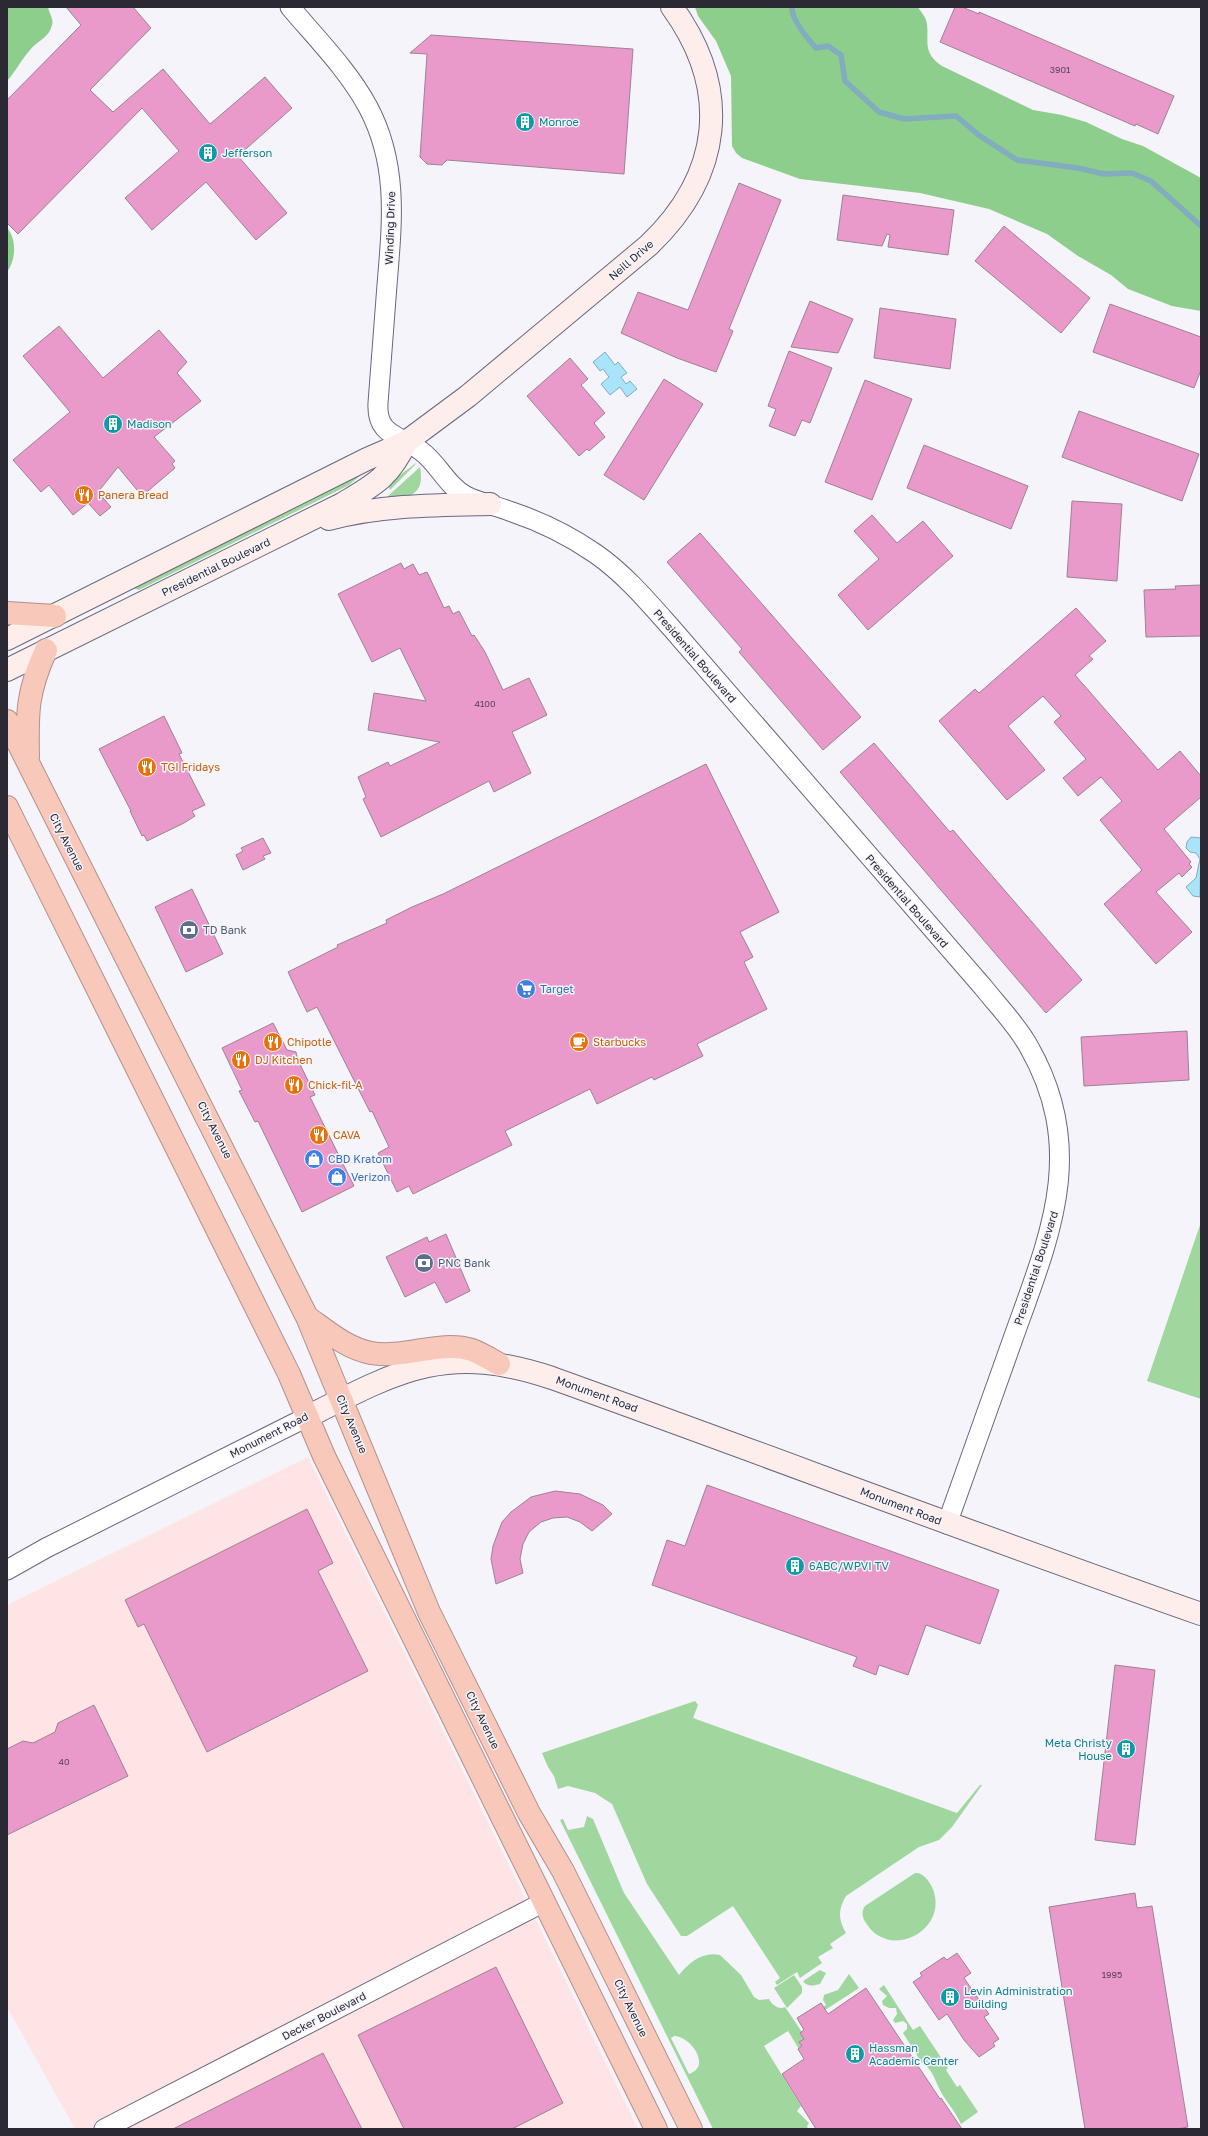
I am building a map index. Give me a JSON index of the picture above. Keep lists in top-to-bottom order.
{
  "streets": {
    "highway": ["City Avenue"],
    "main road": ["Neill Drive", "Presidential Boulevard", "Monument Road"],
    "street": ["Winding Drive", "Decker Boulevard"]
  },
  "crossings": [
    ["Winding Drive", "Neill Drive"],
    ["Winding Drive", "Presidential Boulevard"],
    ["Neill Drive", "Presidential Boulevard"],
    ["Presidential Boulevard", "Monument Road"],
    ["City Avenue", "Monument Road"]
  ],
  "places": {
    "building": [
      "Monroe",
      "Jefferson",
      "Madison",
      "6ABC/WPVI TV",
      "Meta Christy House",
      "Levin Administration Building",
      "Hassman Academic Center"
    ],
    "restaurant": [
      "Panera Bread",
      "TGI Fridays",
      "Chipotle",
      "DJ Kitchen",
      "Chick-fil-A",
      "CAVA"
    ],
    "bank": ["TD Bank", "PNC Bank"],
    "supermarket": ["Target"],
    "cafe": ["Starbucks"],
    "shop": ["CBD Kratom", "Verizon"]
  },
  "house_numbers": [
    "3901",
    "4100",
    "40",
    "1995"
  ]
}
